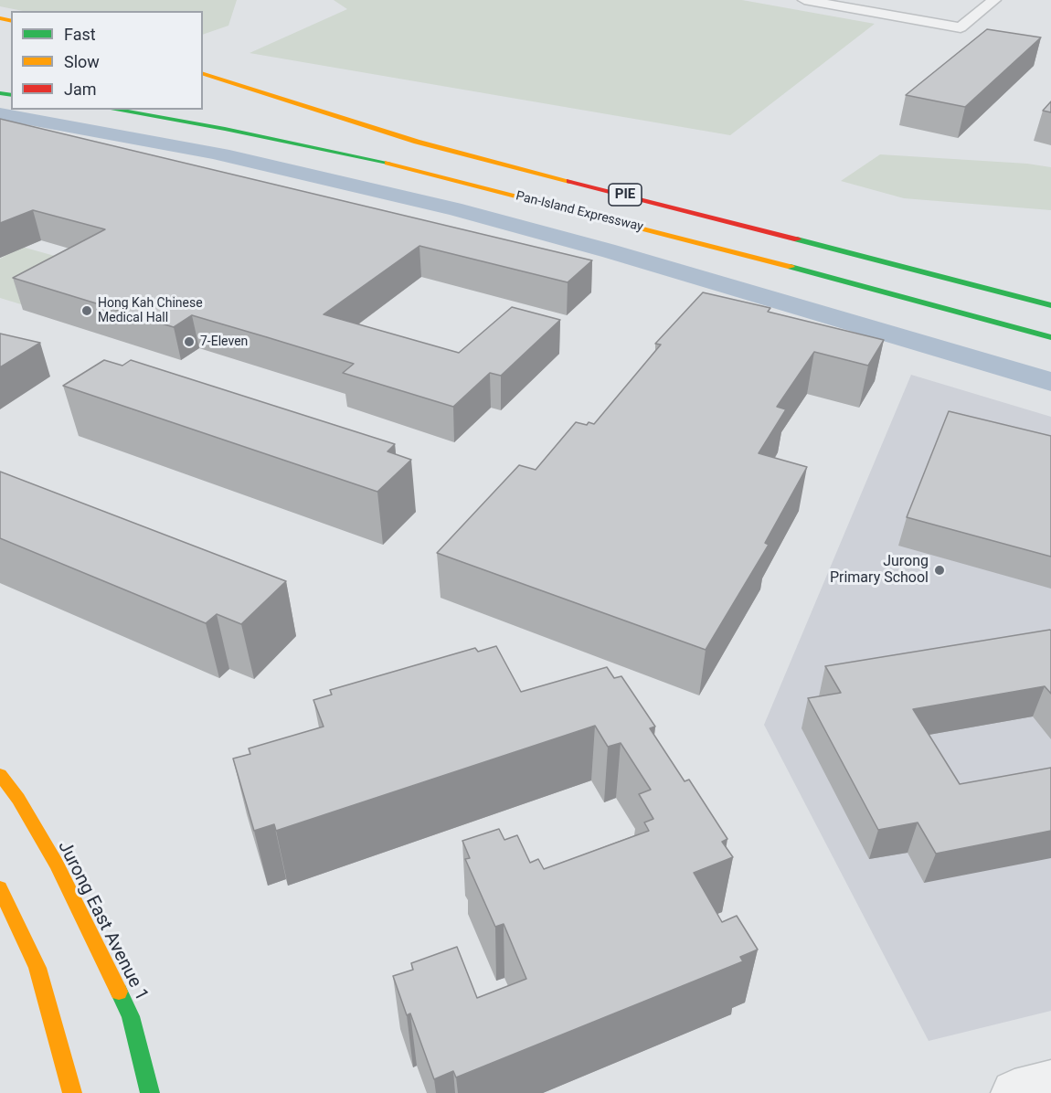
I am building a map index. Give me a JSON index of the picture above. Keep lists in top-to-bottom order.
{
  "streets": {
    "main road": ["PIE", "Pan-Island Expressway", "Jurong East Avenue 1"]
  },
  "places": ["Hong Kah Chinese Medical Hall", "7-Eleven", "Jurong Primary School"],
  "legend": ["Fast", "Slow", "Jam"]
}
